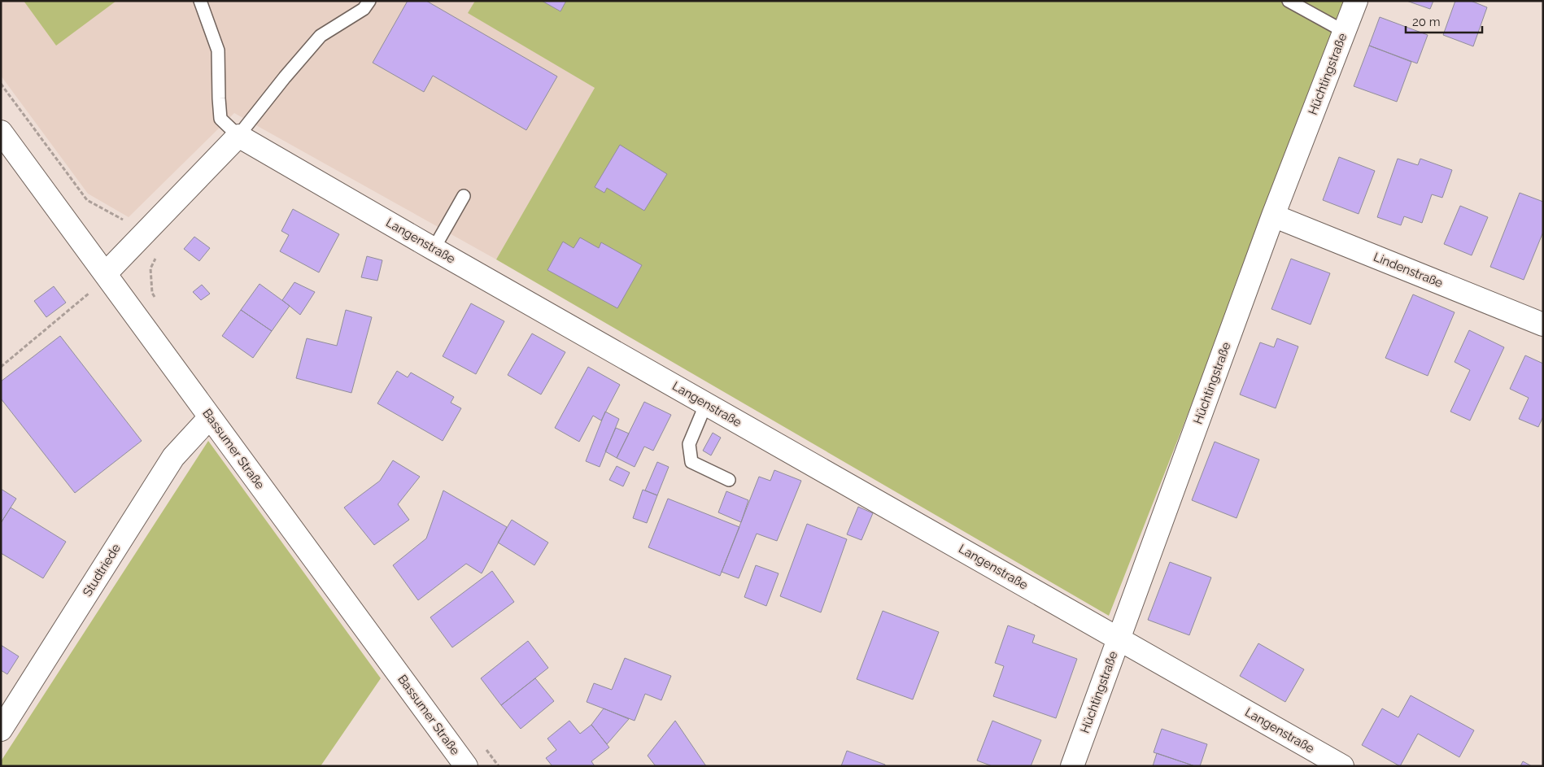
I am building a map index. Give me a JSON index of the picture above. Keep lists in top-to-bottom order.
{
  "streets": {
    "street": [
      "Hüchtingstraße",
      "Langenstraße",
      "Lindenstraße",
      "Bassumer Straße",
      "Studtriede"
    ]
  },
  "crossings": [
    ["Hüchtingstraße", "Langenstraße"],
    ["Hüchtingstraße", "Lindenstraße"],
    ["Bassumer Straße", "Studtriede"]
  ],
  "scale_bar": "20 m"
}
